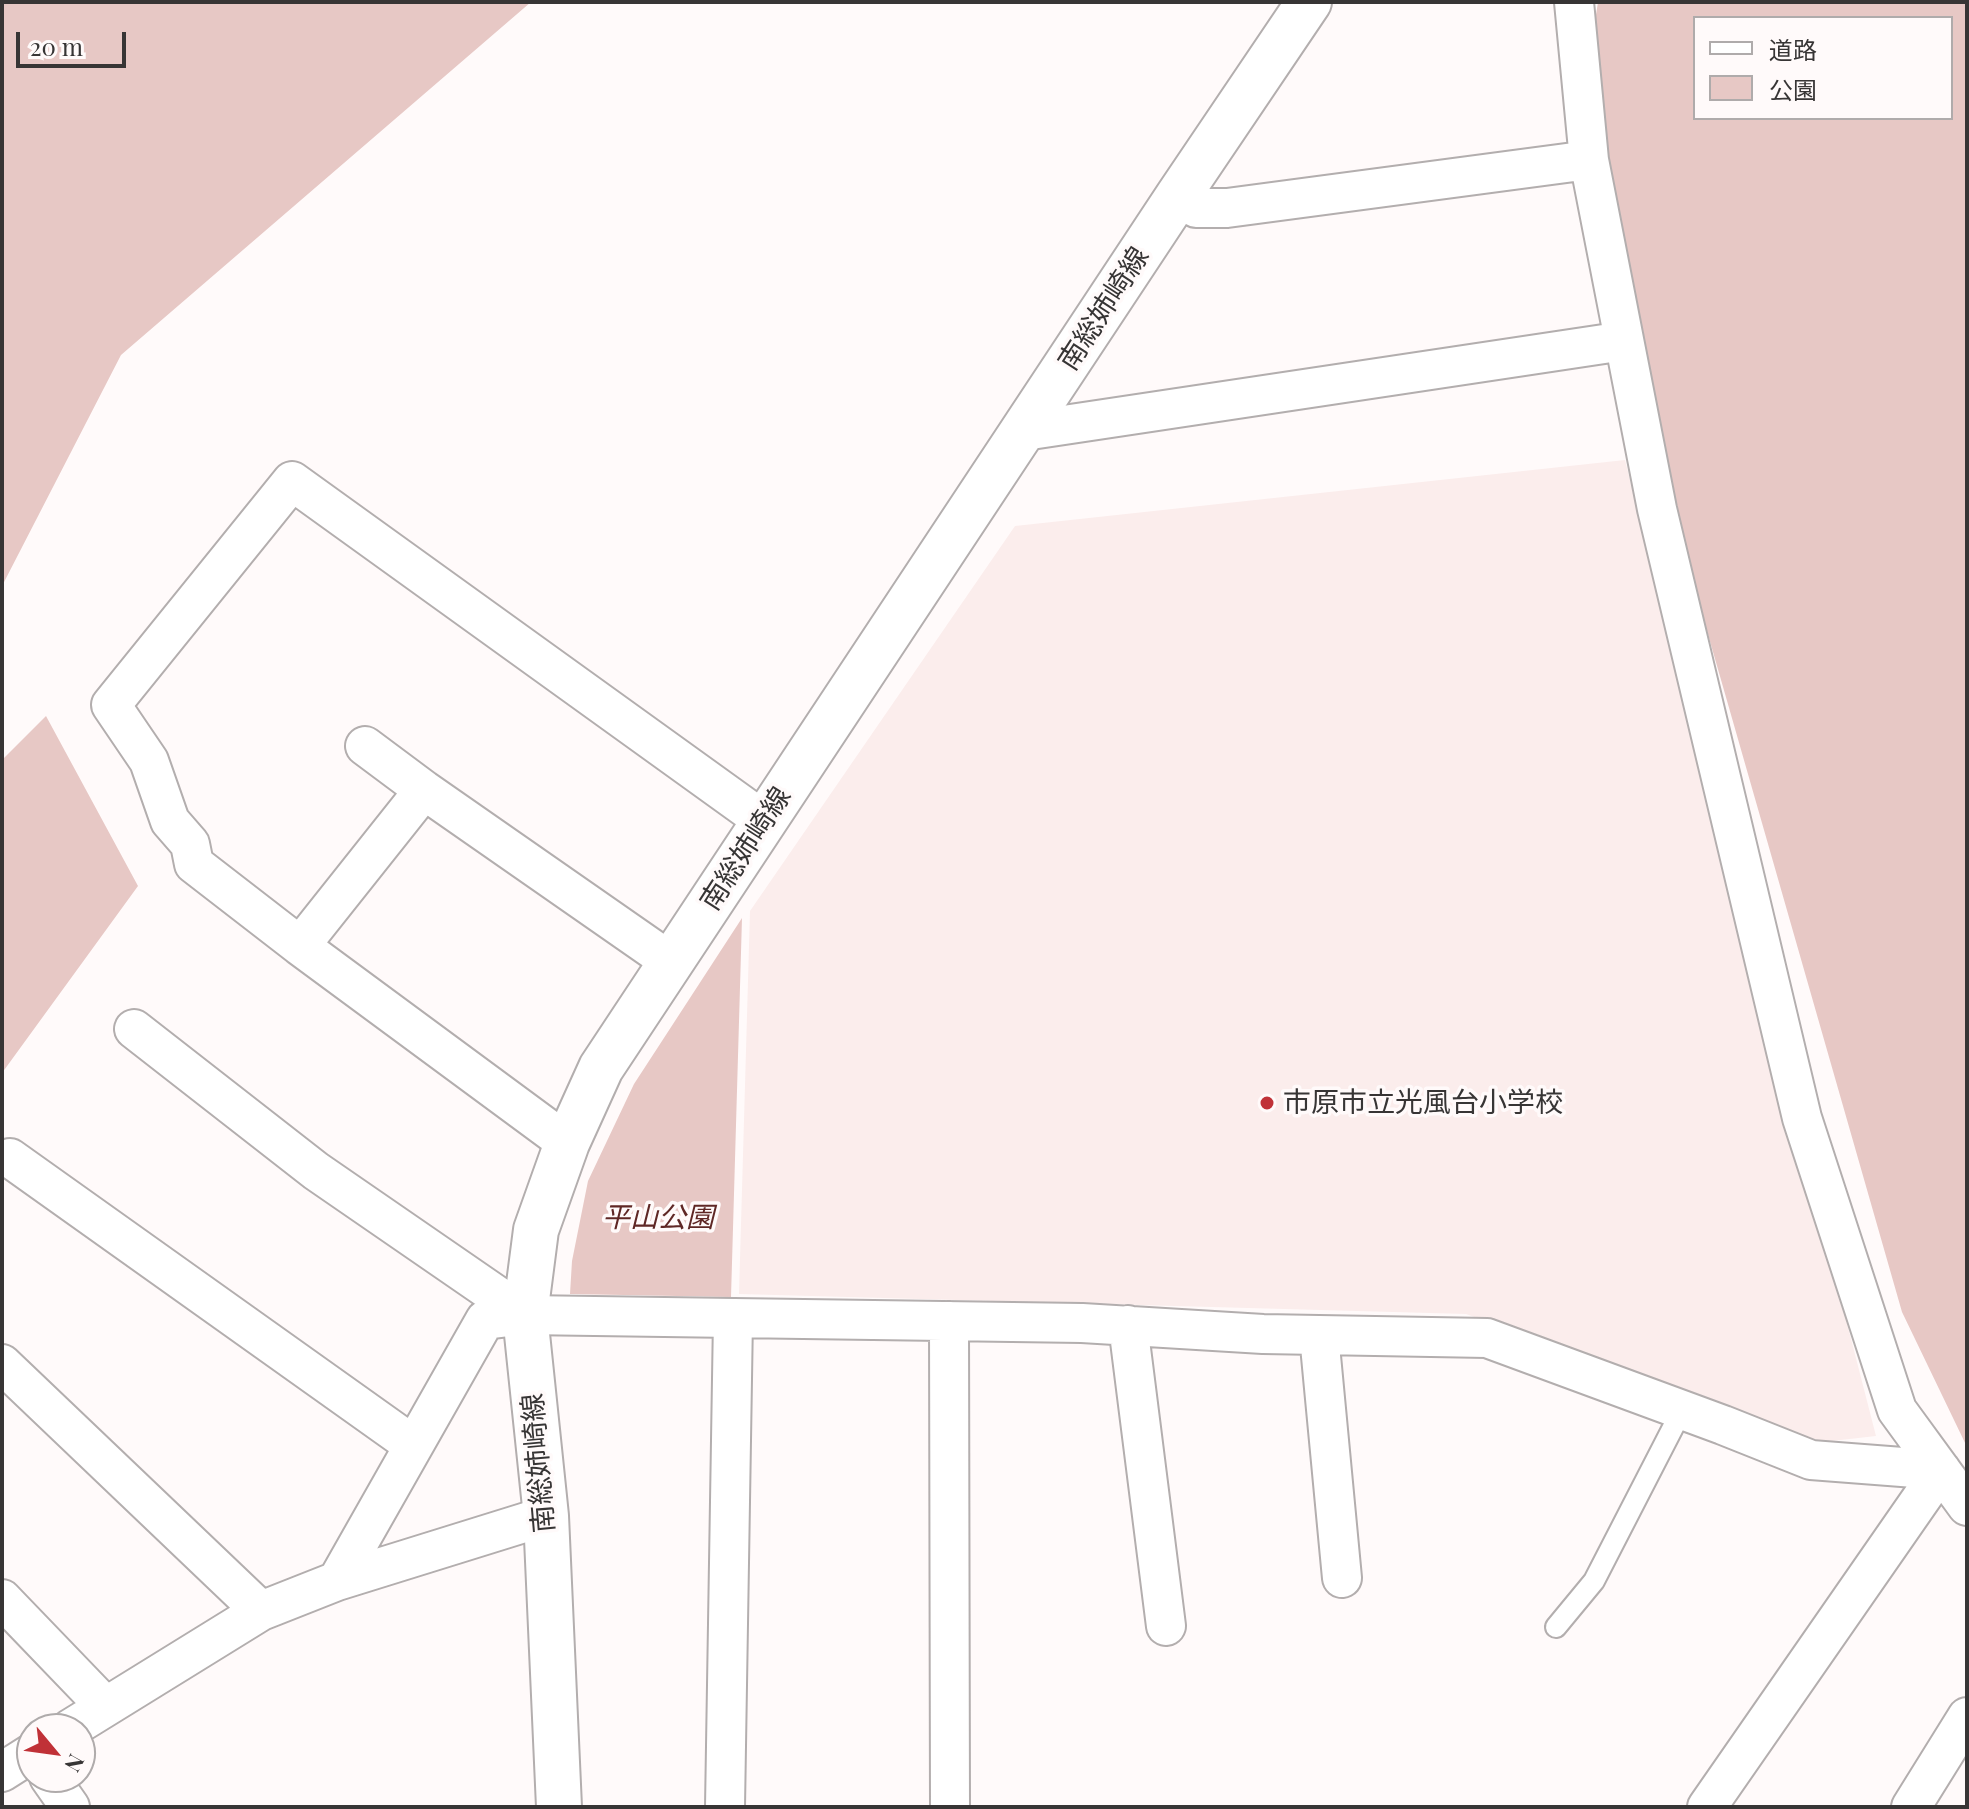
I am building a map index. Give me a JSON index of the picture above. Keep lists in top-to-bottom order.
{
  "streets": {
    "main road": ["南総姉崎線"]
  },
  "parks": ["平山公園"],
  "places": ["市原市立光風台小学校"],
  "legend": ["道路", "公園"],
  "scale_bar": "20 m",
  "north": "bottom right"
}
